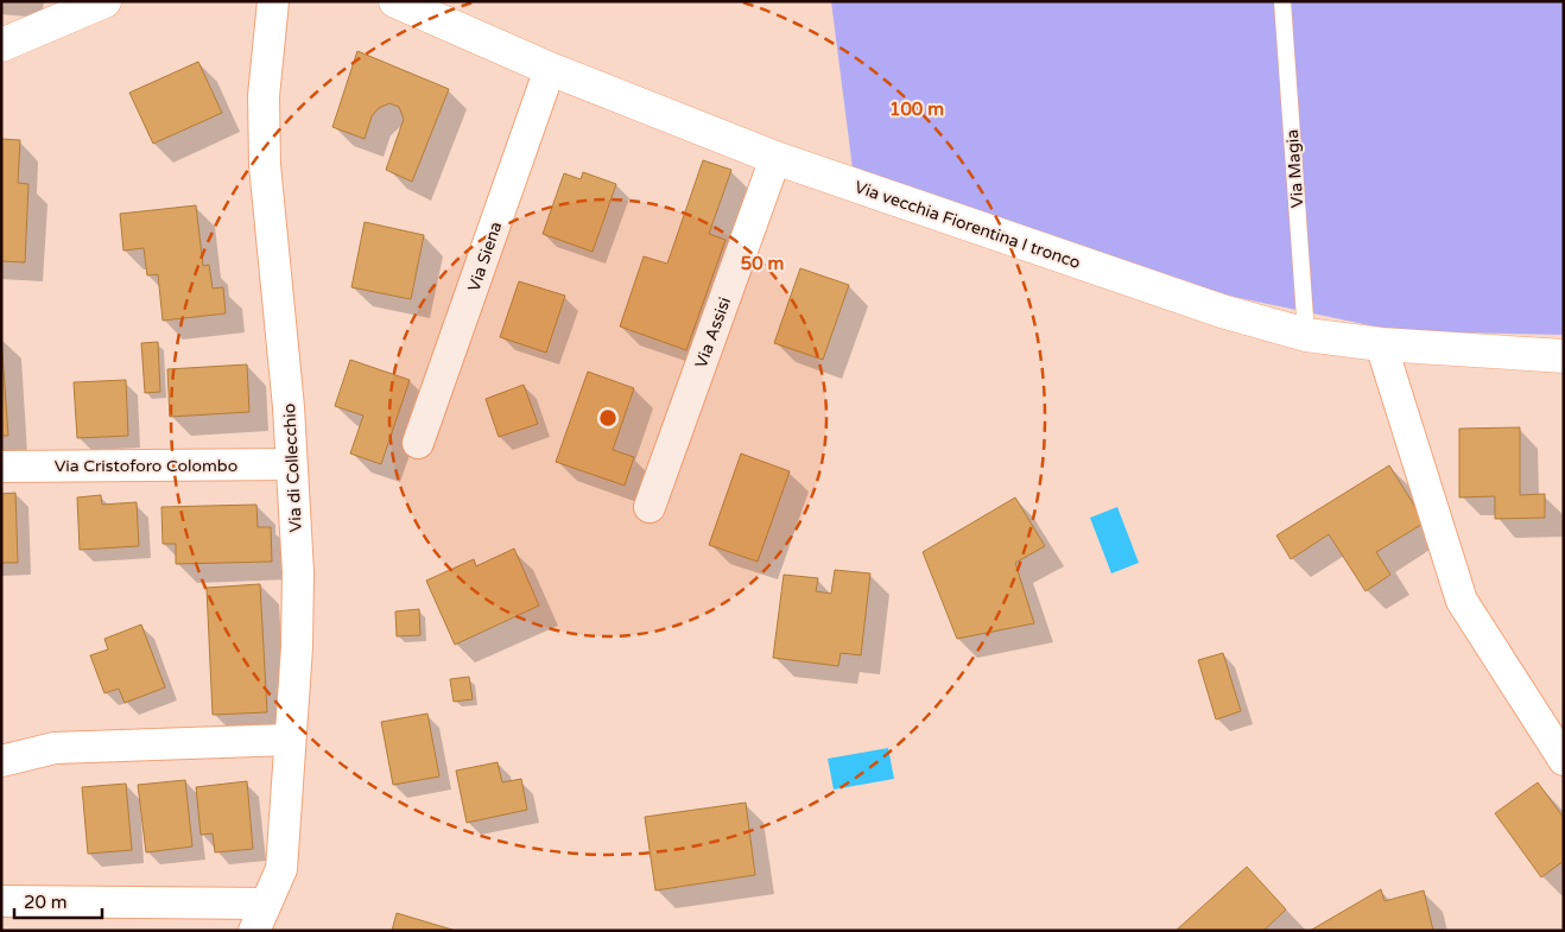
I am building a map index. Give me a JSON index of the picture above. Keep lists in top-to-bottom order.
{
  "streets": {
    "street": [
      "Via vecchia Fiorentina I tronco",
      "Via Siena",
      "Via Assisi",
      "Via Cristoforo Colombo",
      "Via di Collecchio"
    ],
    "lane": ["Via Magia"]
  },
  "crossings": [
    ["Via Magia", "Via vecchia Fiorentina I tronco"],
    ["Via vecchia Fiorentina I tronco", "Via Siena"],
    ["Via vecchia Fiorentina I tronco", "Via Assisi"],
    ["Via Cristoforo Colombo", "Via di Collecchio"]
  ],
  "scale_bar": "20 m",
  "rings": ["100 m", "50 m"]
}
